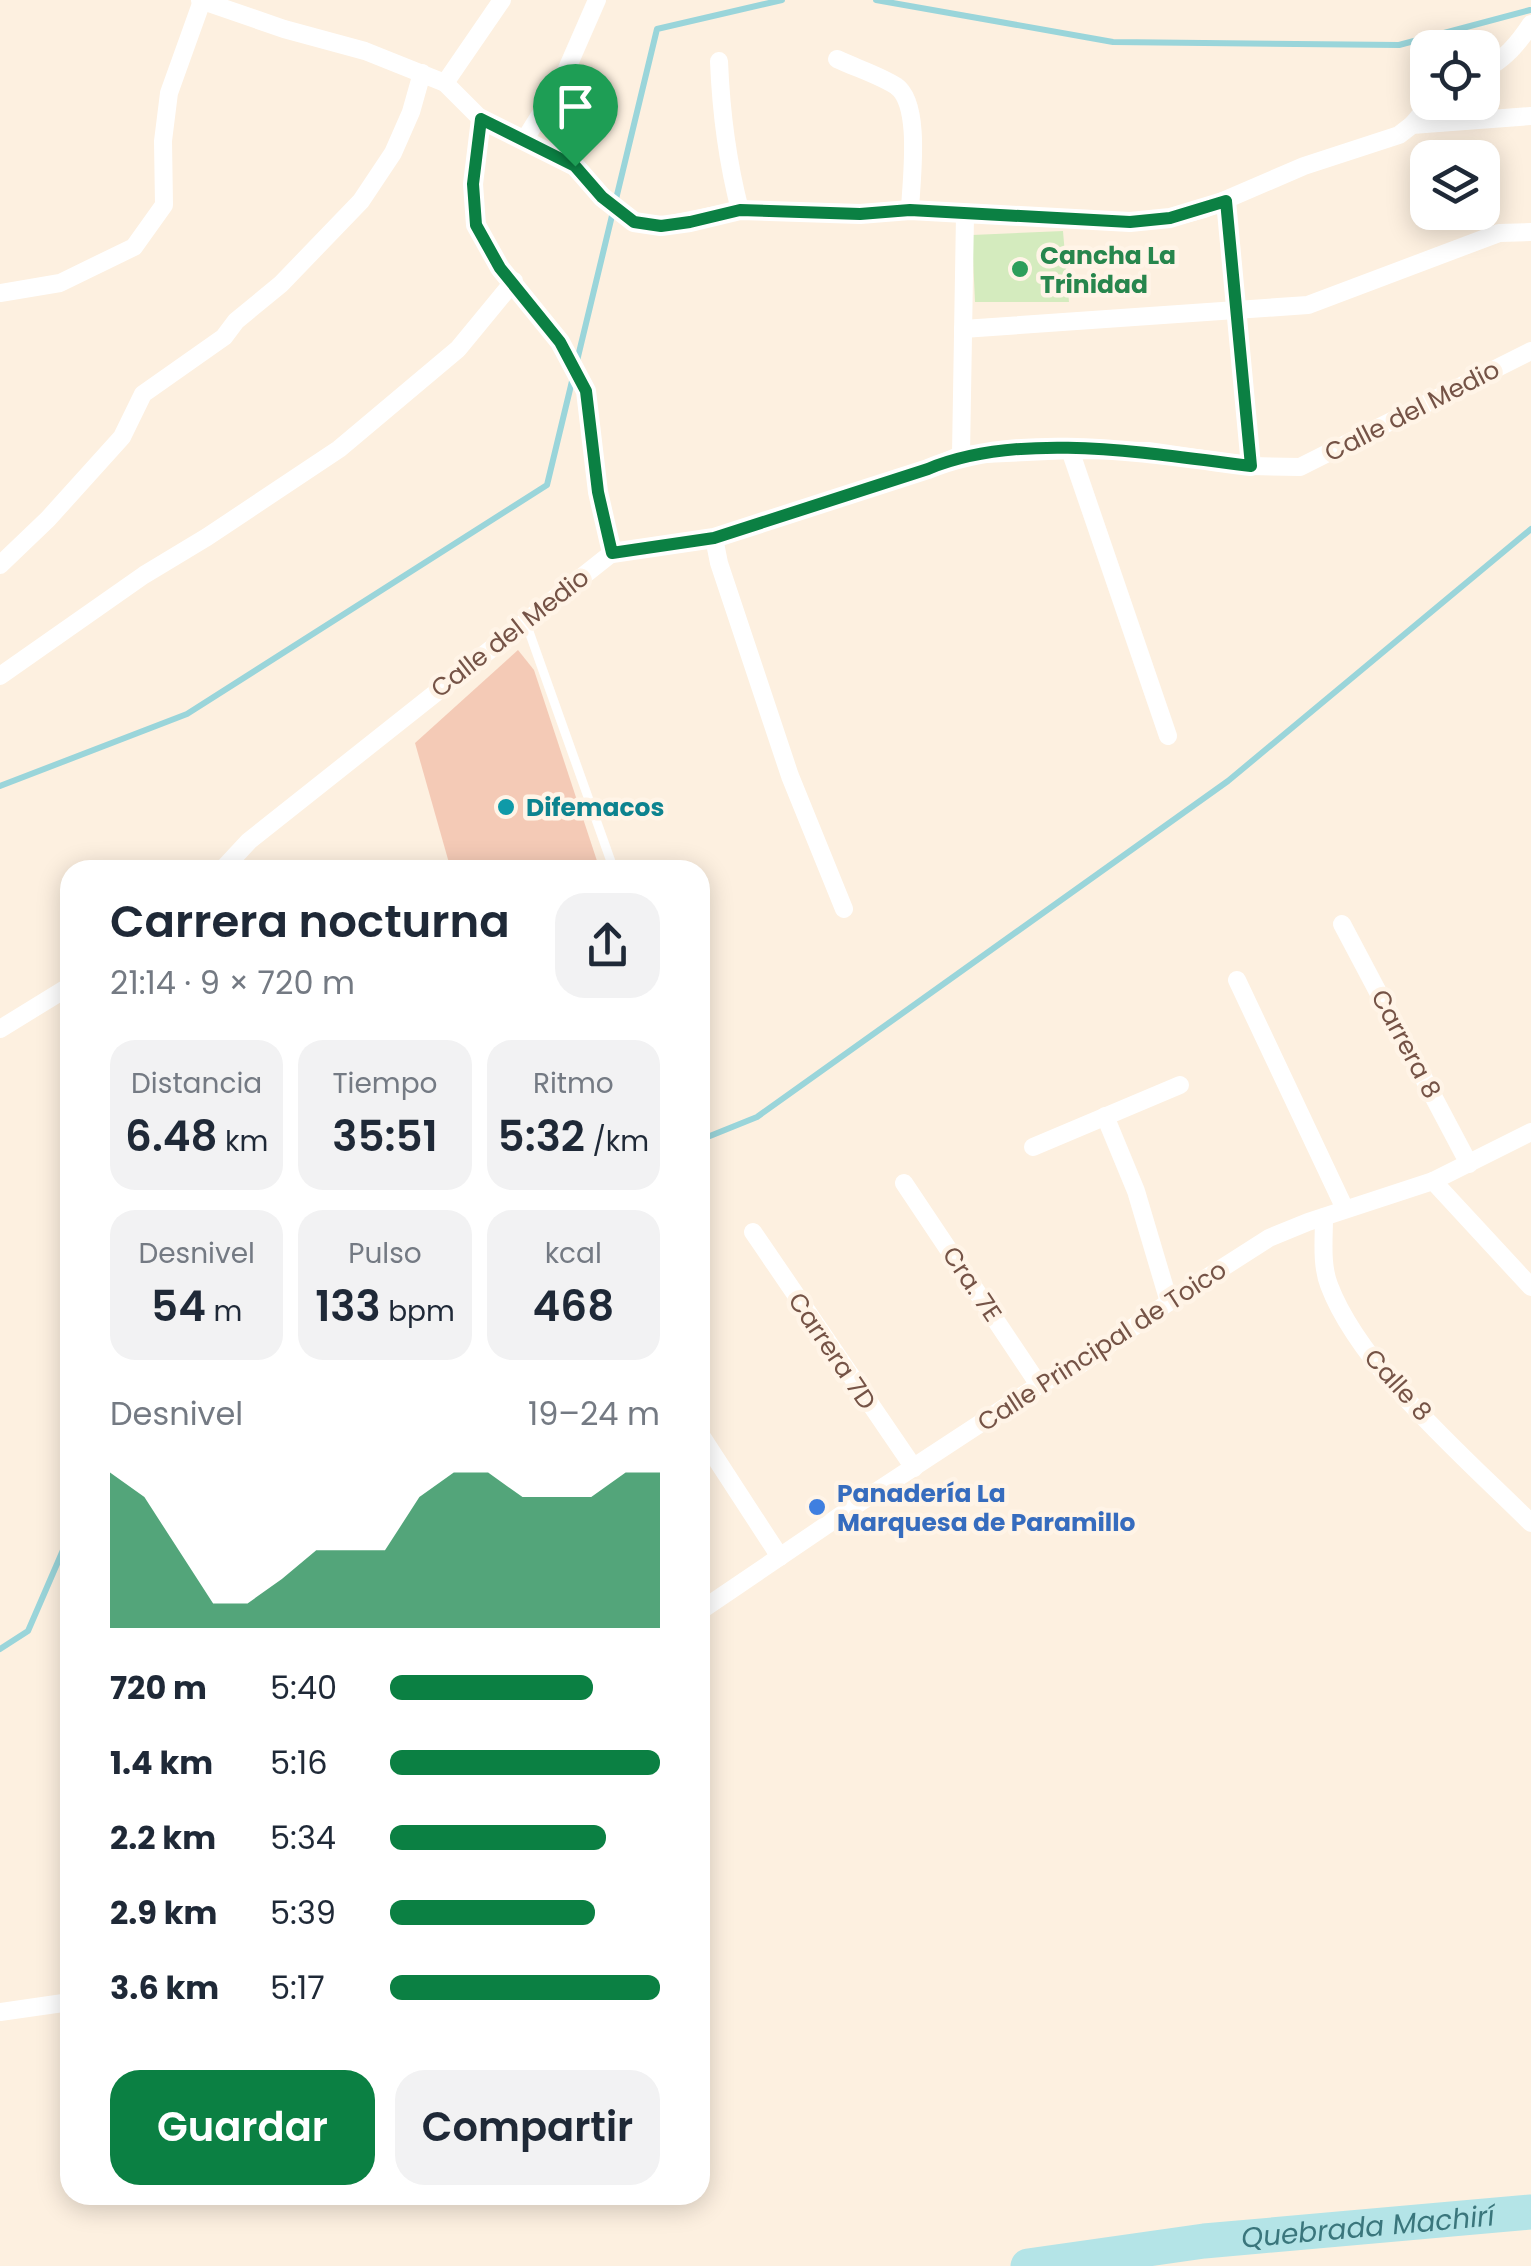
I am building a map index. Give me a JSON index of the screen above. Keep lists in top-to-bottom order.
{
  "streets": {
    "street": [
      "Calle del Medio",
      "Carrera 8",
      "Cra. 7E",
      "Calle Principal de Toico",
      "Carrera 7D",
      "Calle 8"
    ]
  },
  "crossings": [
    ["Carrera 8", "Calle Principal de Toico"],
    ["Cra. 7E", "Calle Principal de Toico"],
    ["Calle Principal de Toico", "Carrera 7D"],
    ["Calle Principal de Toico", "Calle 8"]
  ],
  "water": ["Quebrada Machirí"],
  "places": ["Cancha La Trinidad", "Difemacos", "Panadería La Marquesa de Paramillo"],
  "page": {
    "heading": ["Carrera nocturna", "21:14 · 9 × 720 m"],
    "stats": [
      ["Distancia", "6.48 km"],
      ["Tiempo", "35:51"],
      ["Ritmo", "5:32 /km"],
      ["Desnivel", "54 m"],
      ["Pulso", "133 bpm"],
      ["kcal", "468"]
    ],
    "chart": ["Desnivel", "19–24 m"],
    "list": [
      {
        "name": "720 m",
        "note": "5:40"
      },
      {
        "name": "1.4 km",
        "note": "5:16"
      },
      {
        "name": "2.2 km",
        "note": "5:34"
      },
      {
        "name": "2.9 km",
        "note": "5:39"
      },
      {
        "name": "3.6 km",
        "note": "5:17"
      }
    ],
    "buttons": ["Guardar", "Compartir"]
  }
}
